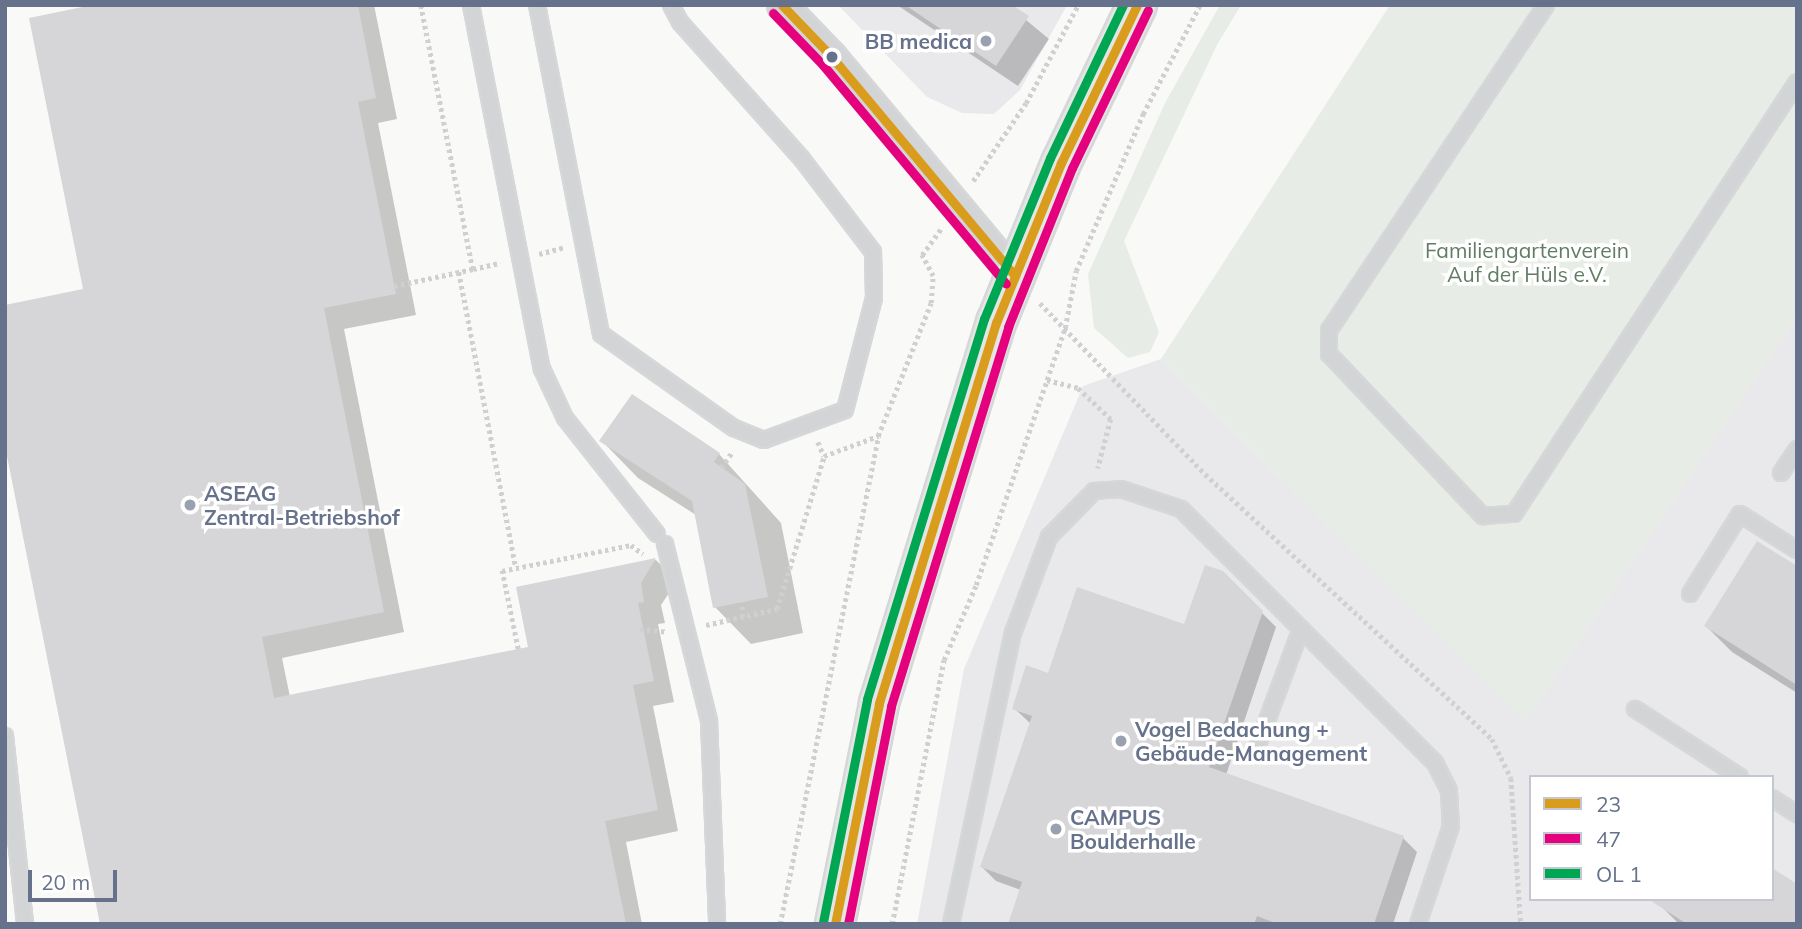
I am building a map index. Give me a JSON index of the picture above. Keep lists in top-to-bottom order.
{
  "parks": ["Familiengartenverein Auf der Hüls e.V."],
  "places": [
    "BB medica",
    "ASEAG Zentral-Betriebshof",
    "Vogel Bedachung + Gebäude-Management",
    "CAMPUS Boulderhalle"
  ],
  "lines": ["transit line 23", "transit line 47"],
  "legend": ["23", "47", "OL 1"],
  "scale_bar": "20 m"
}
